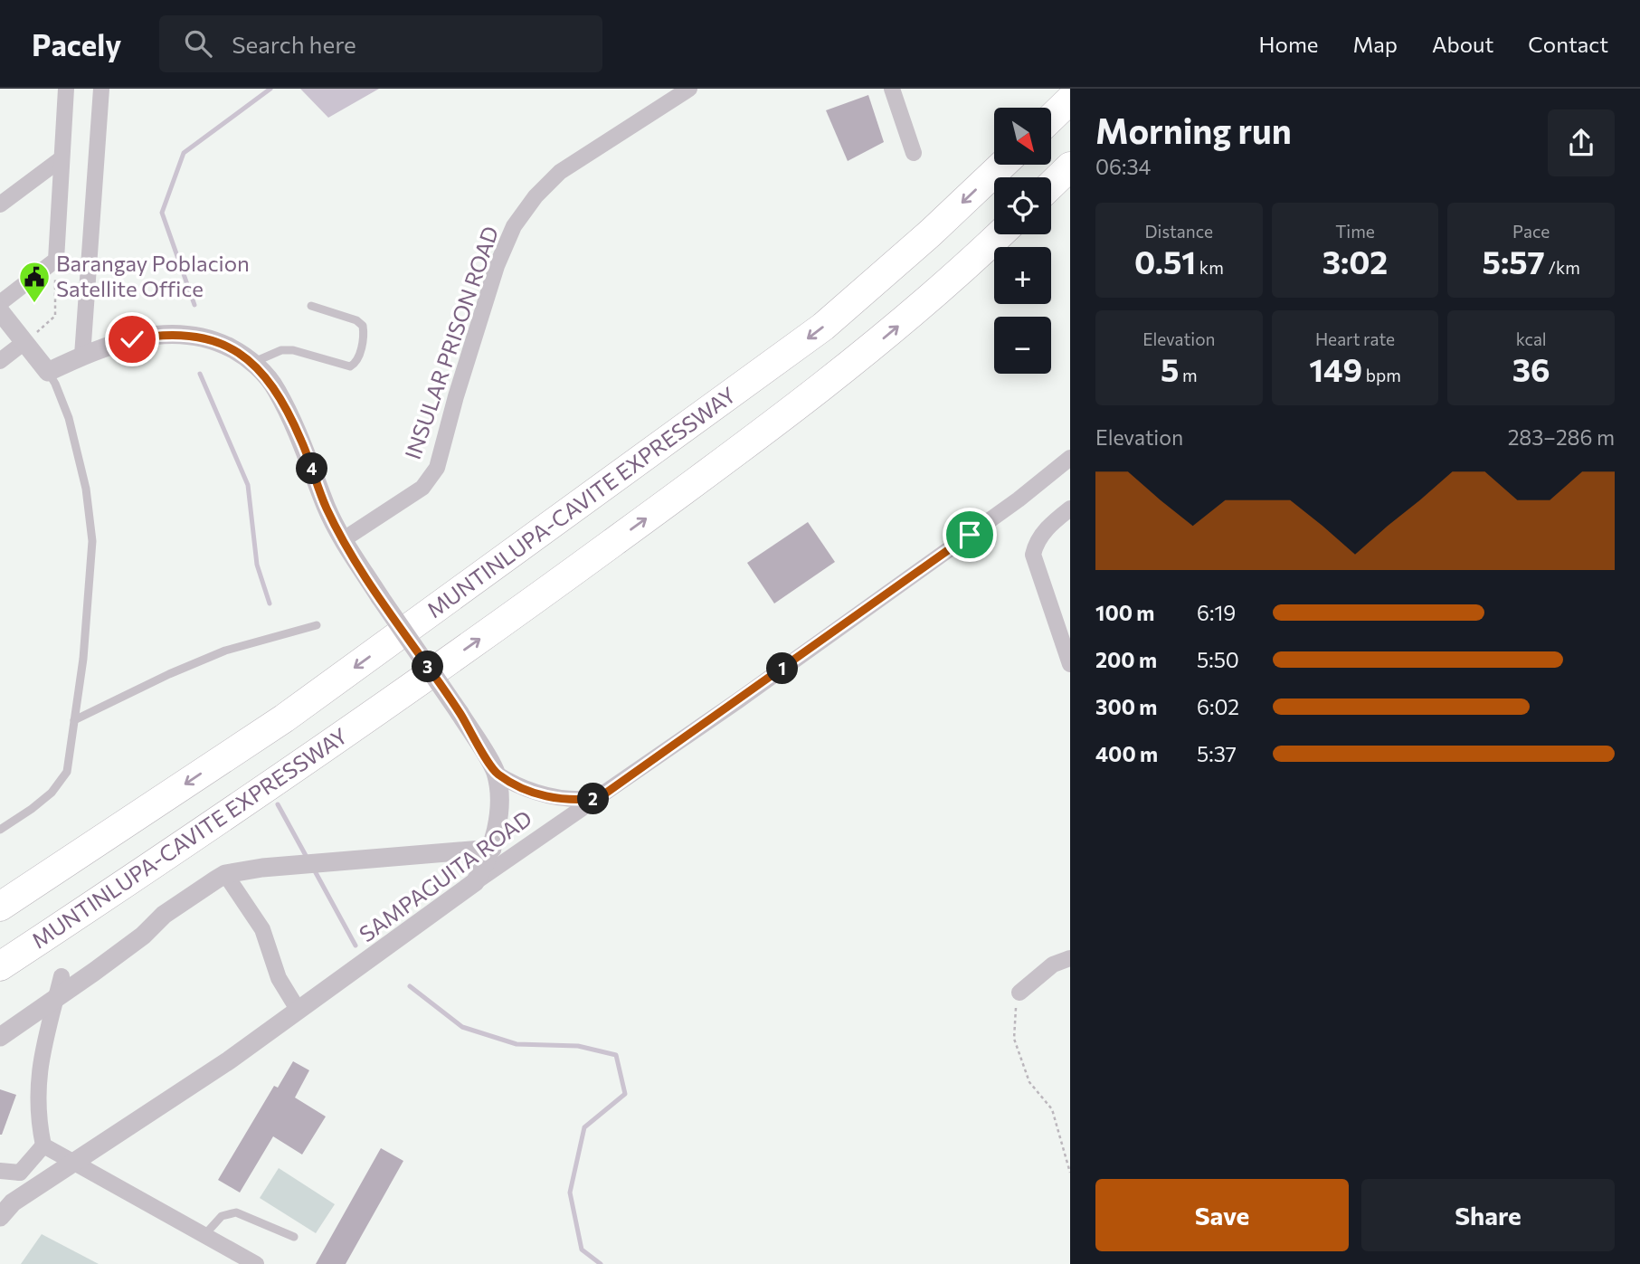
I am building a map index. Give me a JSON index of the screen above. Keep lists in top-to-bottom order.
{
  "streets": {
    "highway": ["MUNTINLUPA-CAVITE EXPRESSWAY"],
    "street": ["INSULAR PRISON ROAD", "SAMPAGUITA ROAD"]
  },
  "places": {
    "public building": ["Barangay Poblacion Satellite Office"]
  },
  "north": "bottom right",
  "page": {
    "header": "Pacely",
    "search": "Search here",
    "nav": [
      "Home",
      "Map",
      "About",
      "Contact"
    ],
    "heading": ["Morning run", "06:34"],
    "map_buttons": ["+", "−"],
    "stats": [
      ["Distance", "0.51 km"],
      ["Time", "3:02"],
      ["Pace", "5:57 /km"],
      ["Elevation", "5 m"],
      ["Heart rate", "149 bpm"],
      ["kcal", "36"]
    ],
    "chart": ["Elevation", "283–286 m"],
    "pins": [
      "4",
      "3",
      "1",
      "2"
    ],
    "list": [
      {
        "name": "100 m",
        "note": "6:19"
      },
      {
        "name": "200 m",
        "note": "5:50"
      },
      {
        "name": "300 m",
        "note": "6:02"
      },
      {
        "name": "400 m",
        "note": "5:37"
      }
    ],
    "buttons": ["Save", "Share"]
  }
}
